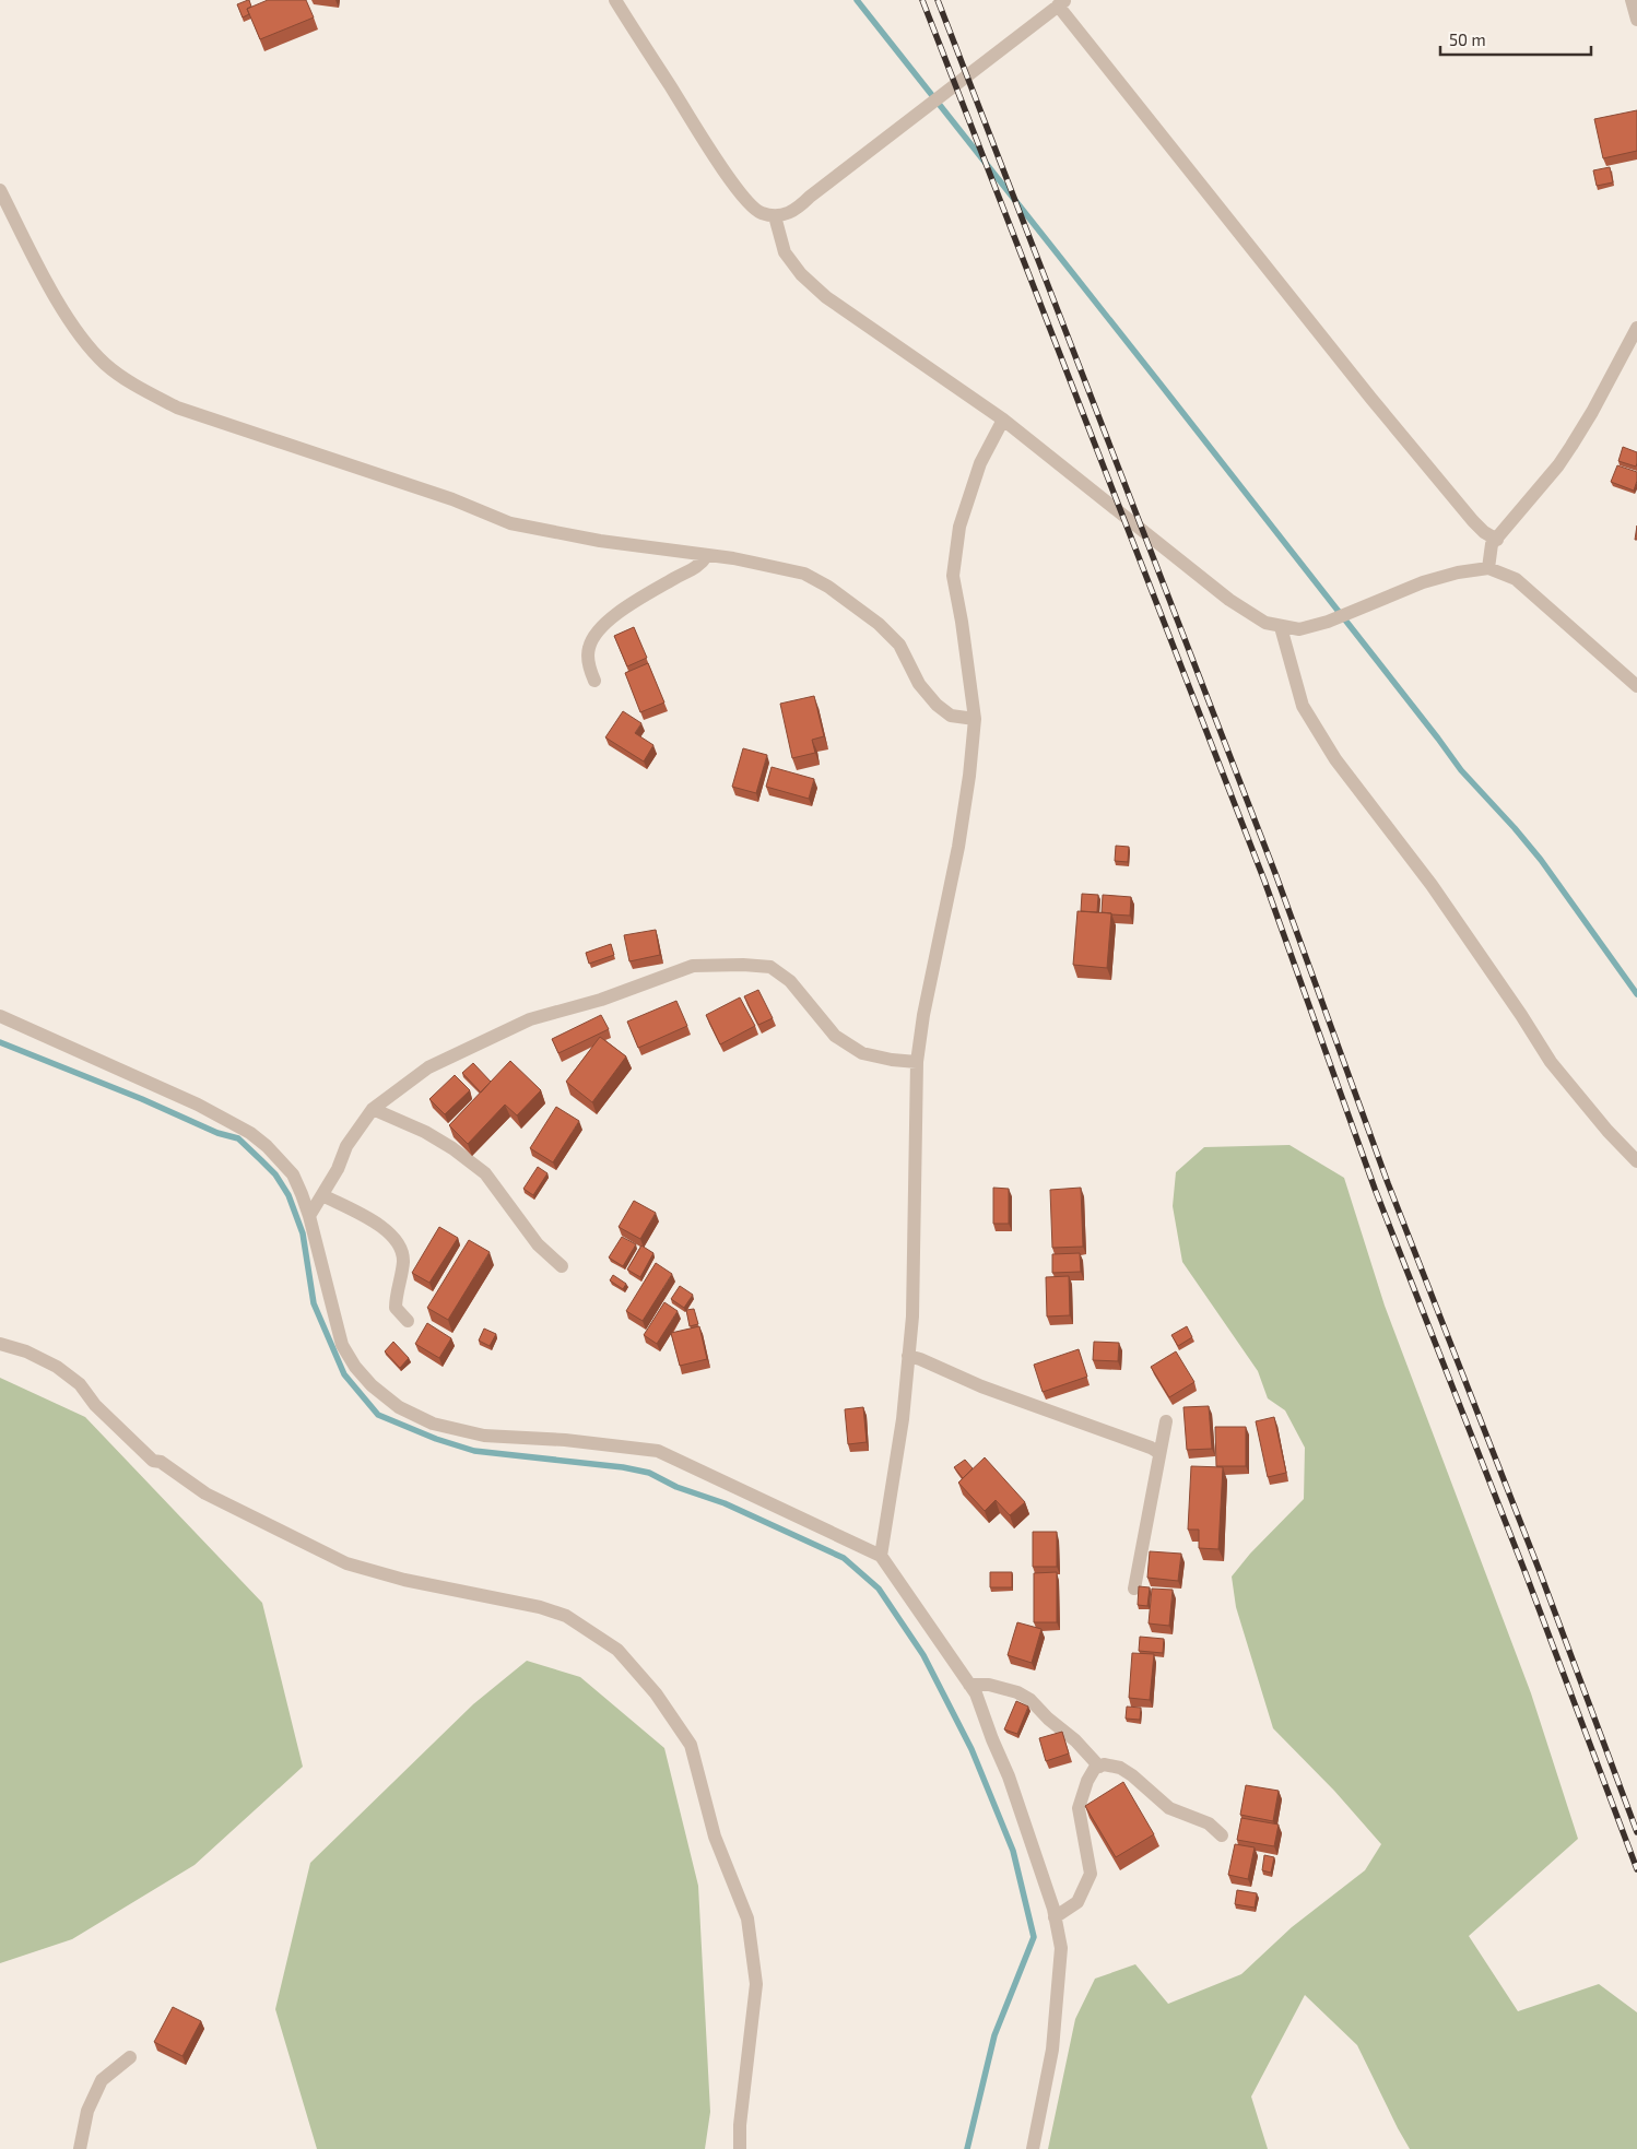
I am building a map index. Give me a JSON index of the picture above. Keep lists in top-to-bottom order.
{
  "scale_bar": "50 m"
}
